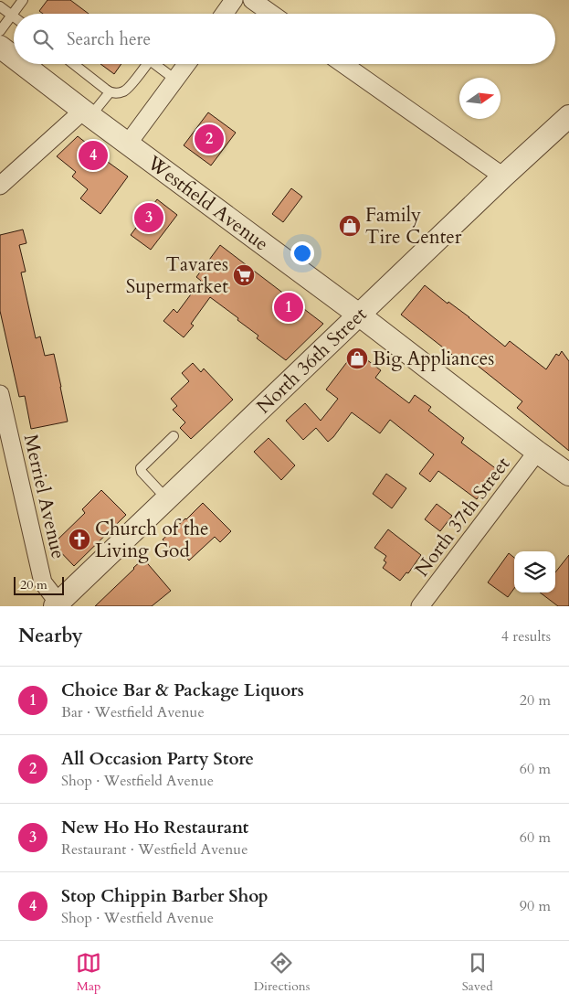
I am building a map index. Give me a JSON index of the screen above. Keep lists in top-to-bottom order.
{
  "streets": {
    "street": [
      "Westfield Avenue",
      "North 36th Street",
      "Merriel Avenue",
      "North 37th Street"
    ]
  },
  "crossings": [
    ["Westfield Avenue", "North 36th Street"],
    ["Westfield Avenue", "North 37th Street"],
    ["North 36th Street", "Merriel Avenue"]
  ],
  "places": {
    "shop": ["Family Tire Center", "Big Appliances"],
    "supermarket": ["Tavares Supermarket"],
    "church": ["Church of the Living God"]
  },
  "scale_bar": "20 m",
  "north": "right",
  "page": {
    "search": "Search here",
    "pins": [
      "2",
      "4",
      "3",
      "1"
    ],
    "scale": "20 m",
    "heading": ["Nearby", "4 results"],
    "list": [
      {
        "mark": "1",
        "name": "Choice Bar & Package Liquors",
        "note": "Bar · Westfield Avenue",
        "value": "20 m"
      },
      {
        "mark": "2",
        "name": "All Occasion Party Store",
        "note": "Shop · Westfield Avenue",
        "value": "60 m"
      },
      {
        "mark": "3",
        "name": "New Ho Ho Restaurant",
        "note": "Restaurant · Westfield Avenue",
        "value": "60 m"
      },
      {
        "mark": "4",
        "name": "Stop Chippin Barber Shop",
        "note": "Shop · Westfield Avenue",
        "value": "90 m"
      }
    ],
    "nav": ["Map", "Directions", "Saved"]
  }
}
